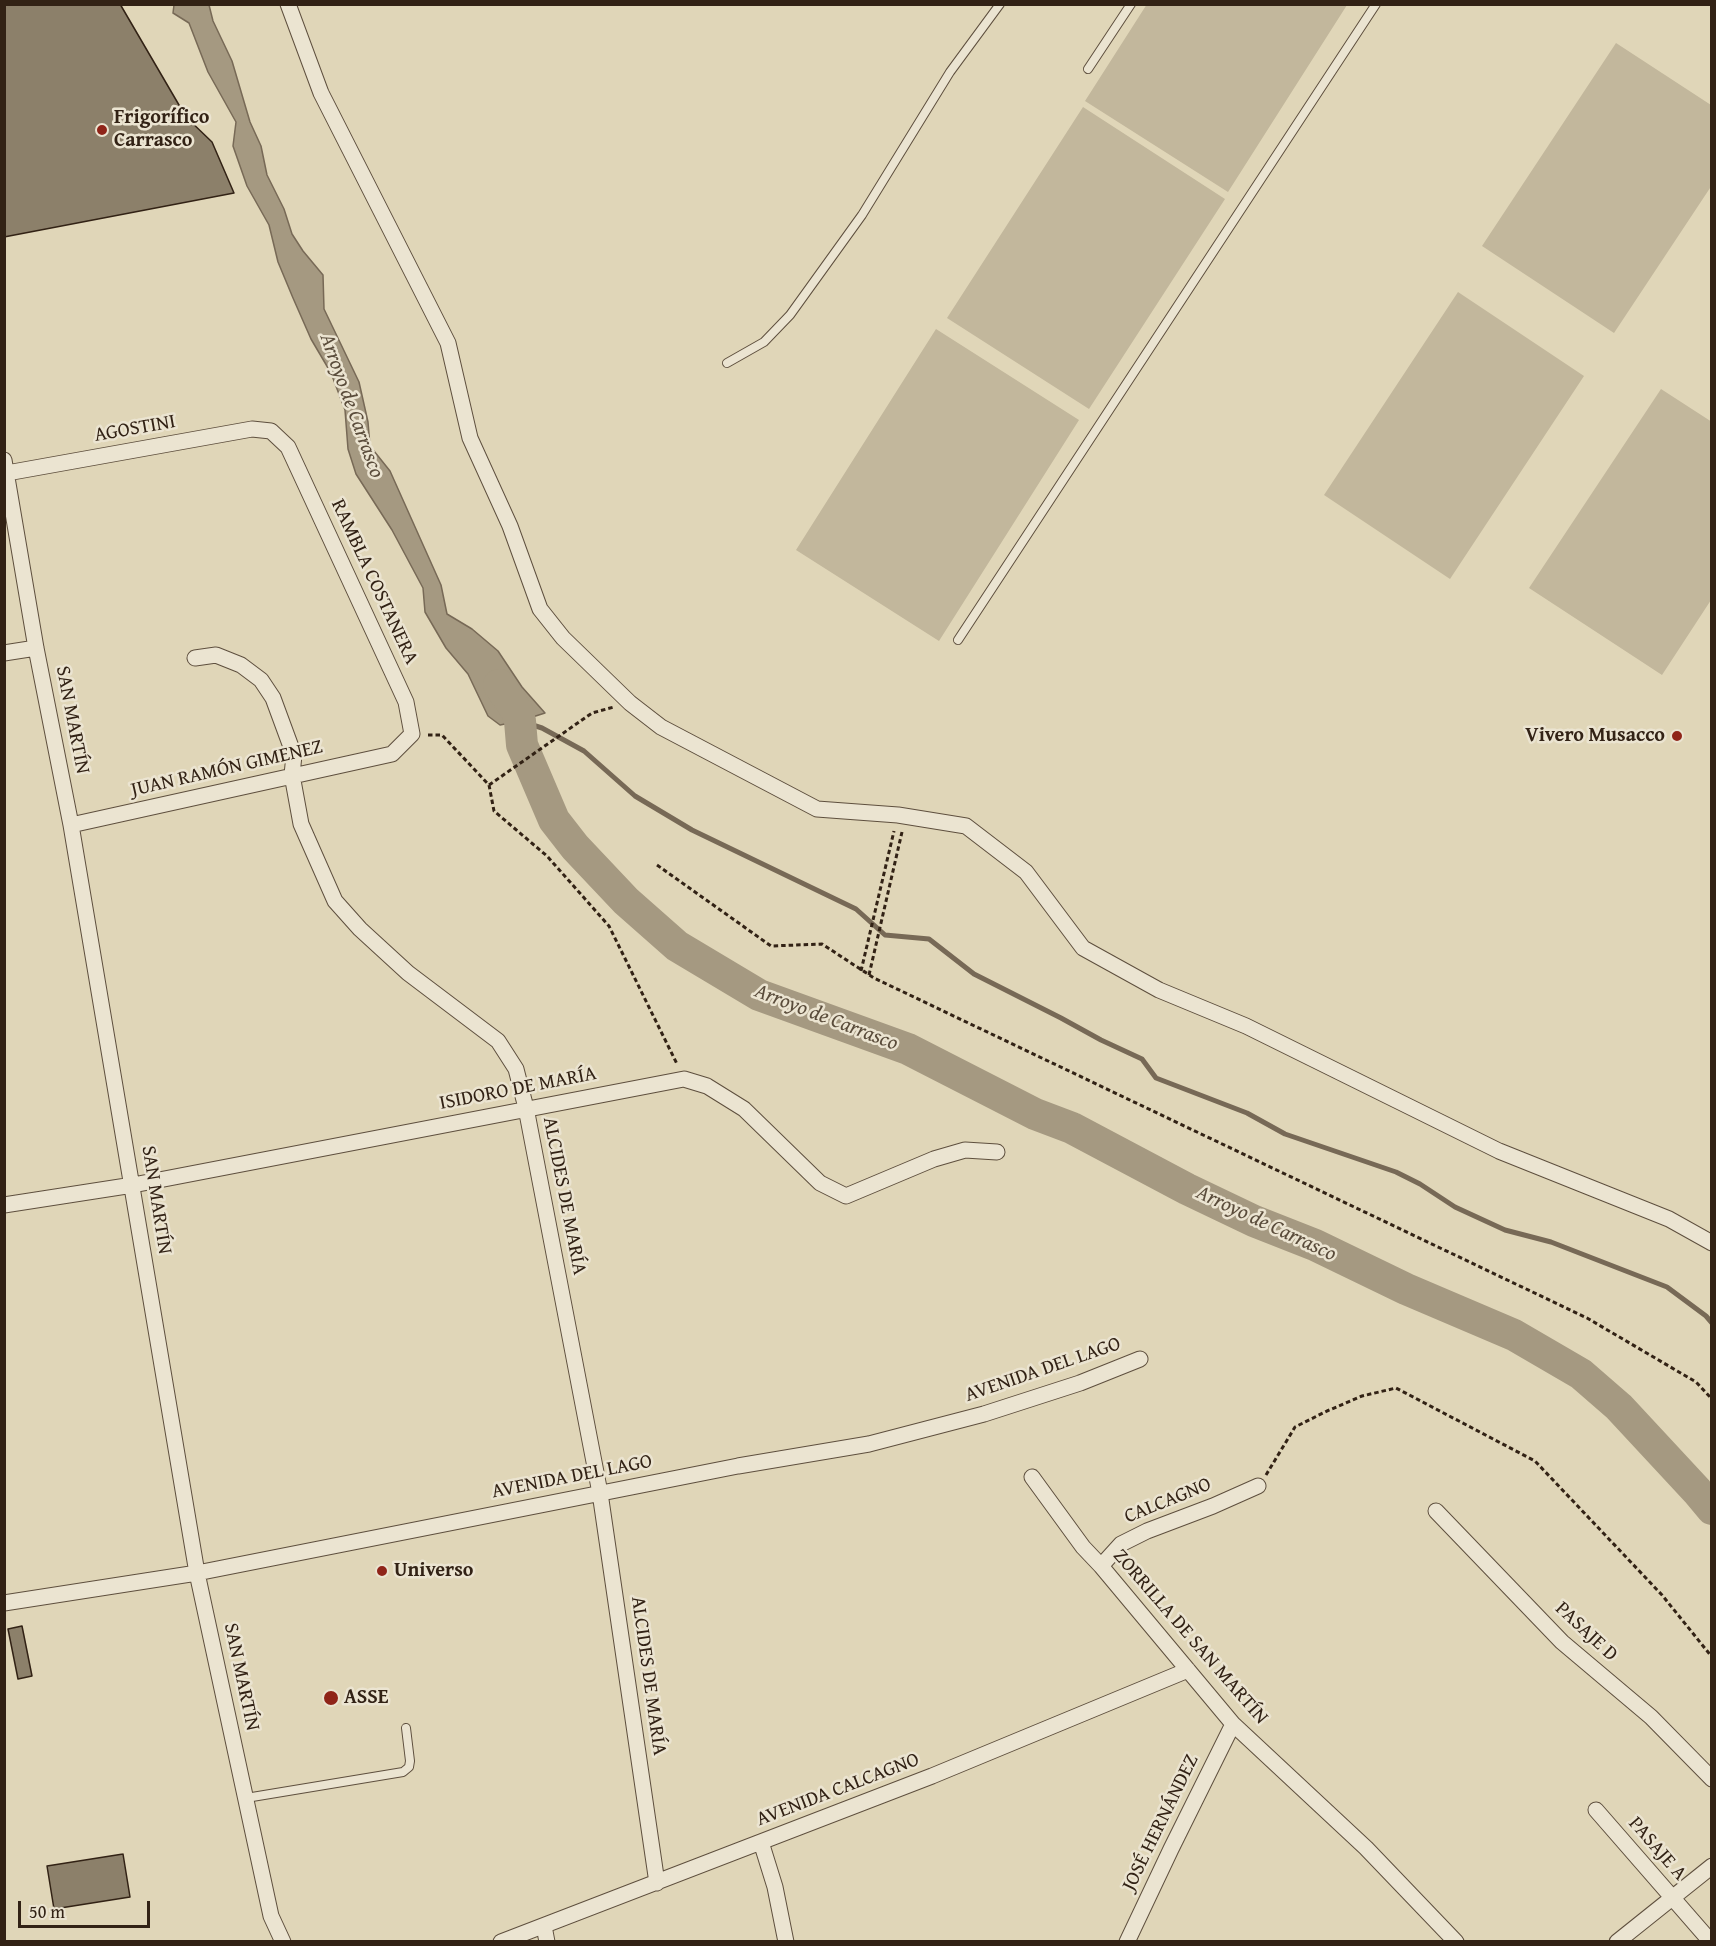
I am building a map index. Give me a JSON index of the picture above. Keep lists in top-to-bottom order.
{
  "streets": {
    "street": [
      "AGOSTINI",
      "RAMBLA COSTANERA",
      "SAN MARTÍN",
      "JUAN RAMÓN GIMENEZ",
      "ISIDORO DE MARÍA",
      "ALCIDES DE MARÍA",
      "AVENIDA DEL LAGO",
      "CALCAGNO",
      "PASAJE D",
      "ZORRILLA DE SAN MARTÍN",
      "AVENIDA CALCAGNO",
      "JOSÉ HERNÁNDEZ",
      "PASAJE A"
    ]
  },
  "crossings": [
    ["AGOSTINI", "RAMBLA COSTANERA"],
    ["AGOSTINI", "SAN MARTÍN"],
    ["RAMBLA COSTANERA", "JUAN RAMÓN GIMENEZ"],
    ["SAN MARTÍN", "JUAN RAMÓN GIMENEZ"],
    ["SAN MARTÍN", "ISIDORO DE MARÍA"],
    ["SAN MARTÍN", "AVENIDA DEL LAGO"],
    ["JUAN RAMÓN GIMENEZ", "ALCIDES DE MARÍA"],
    ["ISIDORO DE MARÍA", "ALCIDES DE MARÍA"],
    ["ALCIDES DE MARÍA", "AVENIDA DEL LAGO"],
    ["ALCIDES DE MARÍA", "AVENIDA CALCAGNO"],
    ["CALCAGNO", "ZORRILLA DE SAN MARTÍN"],
    ["ZORRILLA DE SAN MARTÍN", "AVENIDA CALCAGNO"],
    ["ZORRILLA DE SAN MARTÍN", "JOSÉ HERNÁNDEZ"]
  ],
  "water": ["Arroyo de Carrasco"],
  "places": [
    "Frigorífico Carrasco",
    "Vivero Musacco",
    "Universo",
    "ASSE"
  ],
  "scale_bar": "50 m"
}
